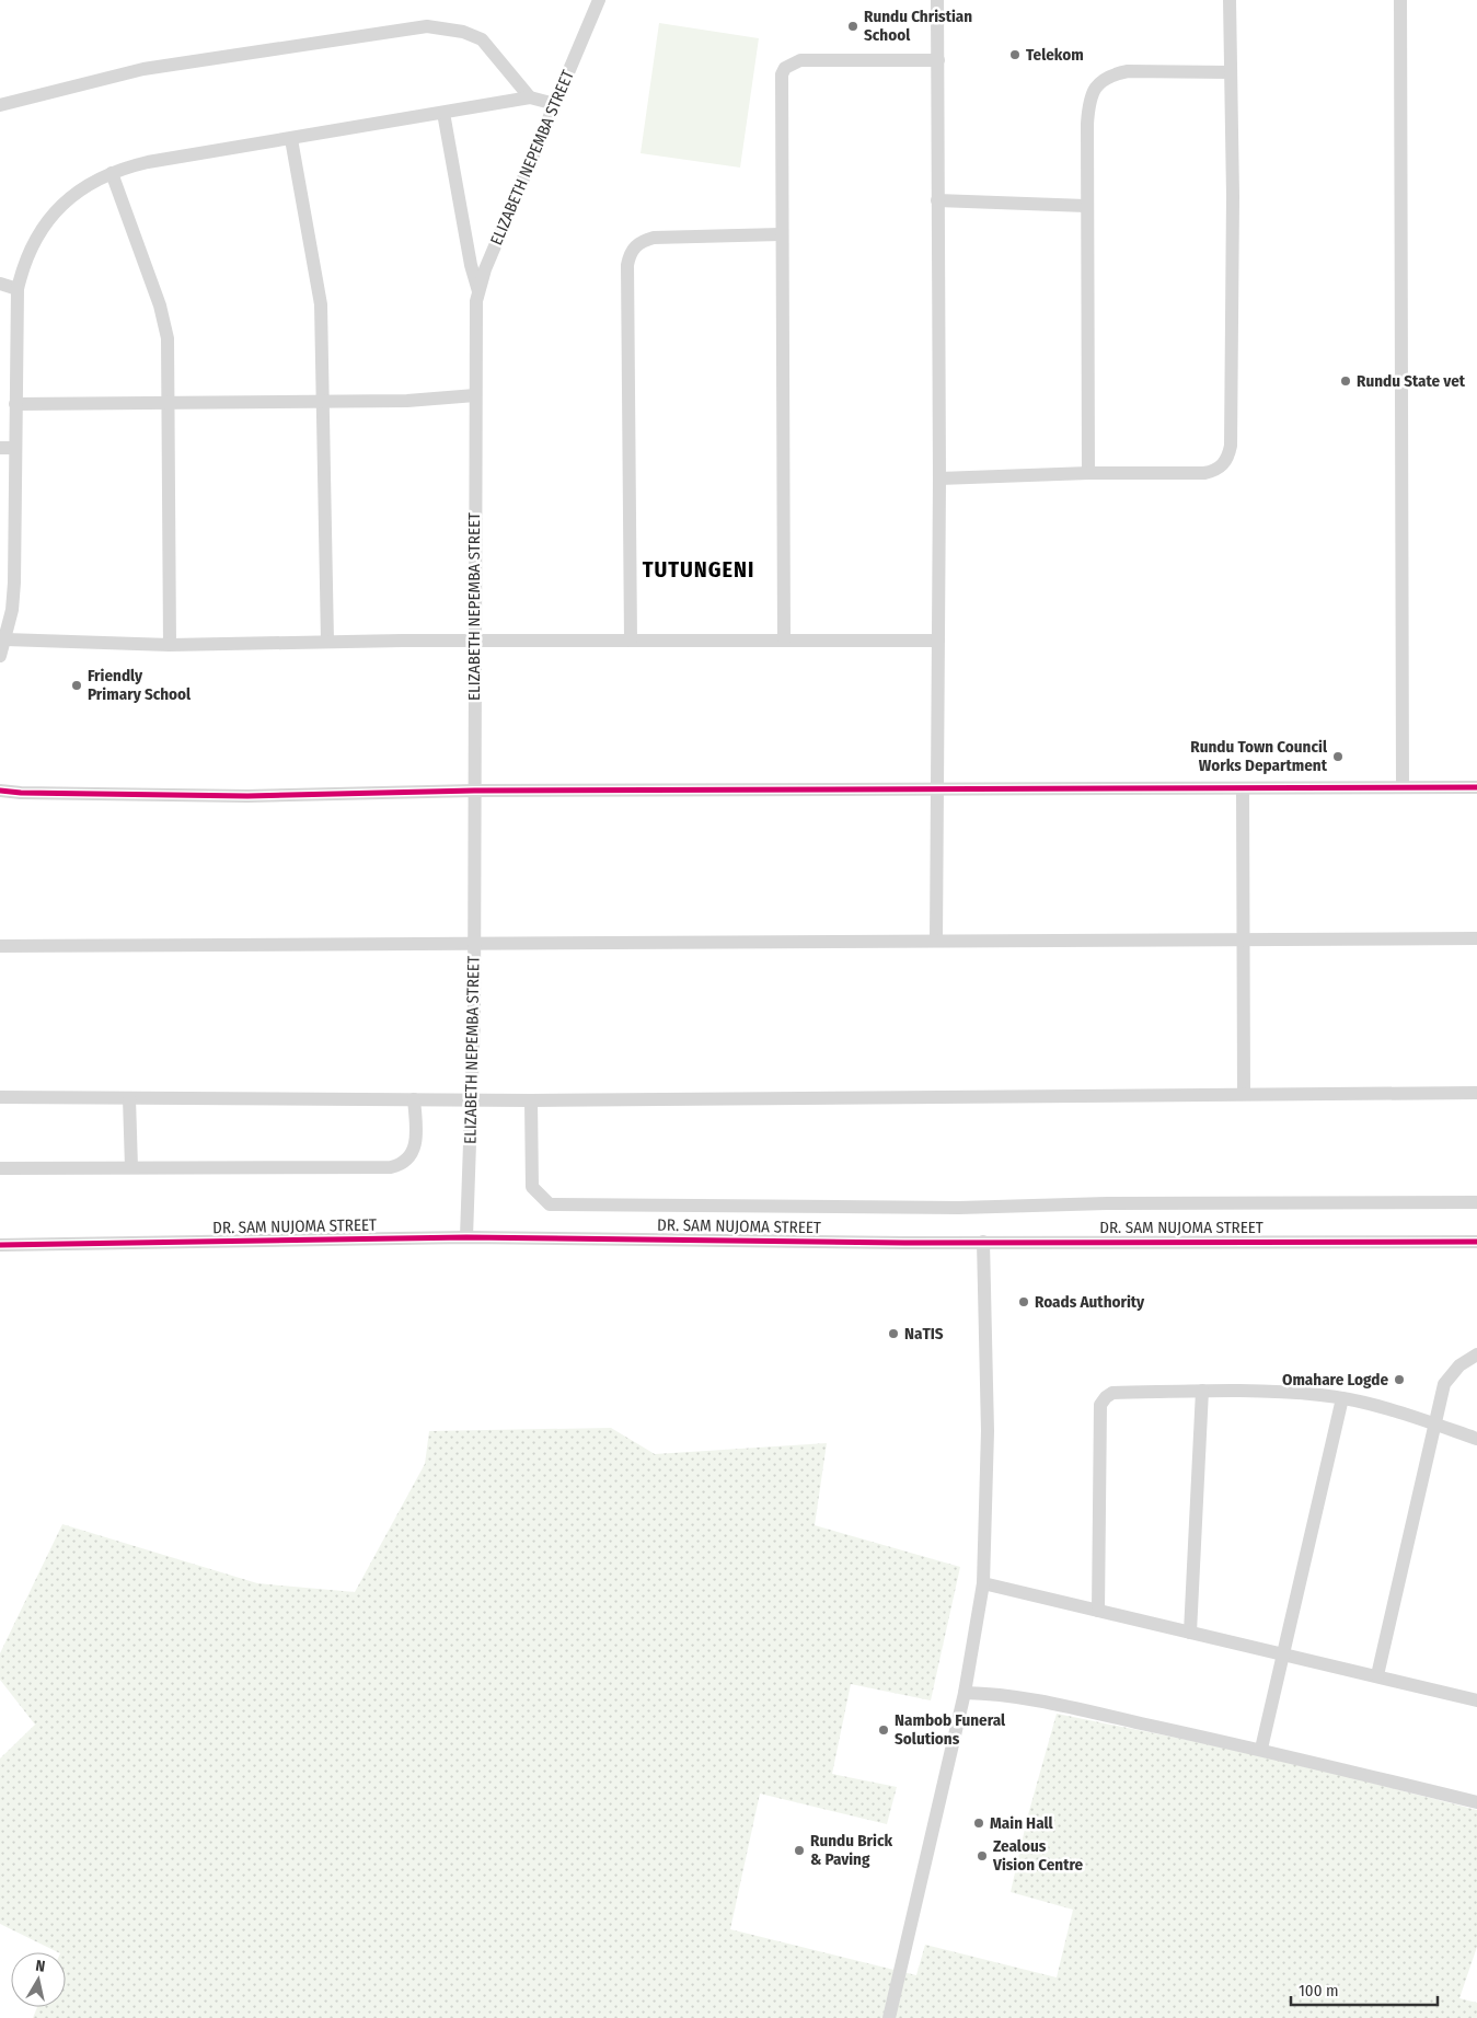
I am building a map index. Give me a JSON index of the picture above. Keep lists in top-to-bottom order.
{
  "streets": {
    "street": ["ELIZABETH NEPEMBA STREET", "DR. SAM NUJOMA STREET"]
  },
  "crossings": [
    ["ELIZABETH NEPEMBA STREET", "DR. SAM NUJOMA STREET"]
  ],
  "districts": ["TUTUNGENI"],
  "places": [
    "Rundu Christian School",
    "Telekom",
    "Rundu State vet",
    "Friendly Primary School",
    "Rundu Town Council Works Department",
    "Roads Authority",
    "NaTIS",
    "Omahare Logde",
    "Nambob Funeral Solutions",
    "Main Hall",
    "Rundu Brick & Paving",
    "Zealous Vision Centre"
  ],
  "scale_bar": "100 m",
  "north": "top"
}
